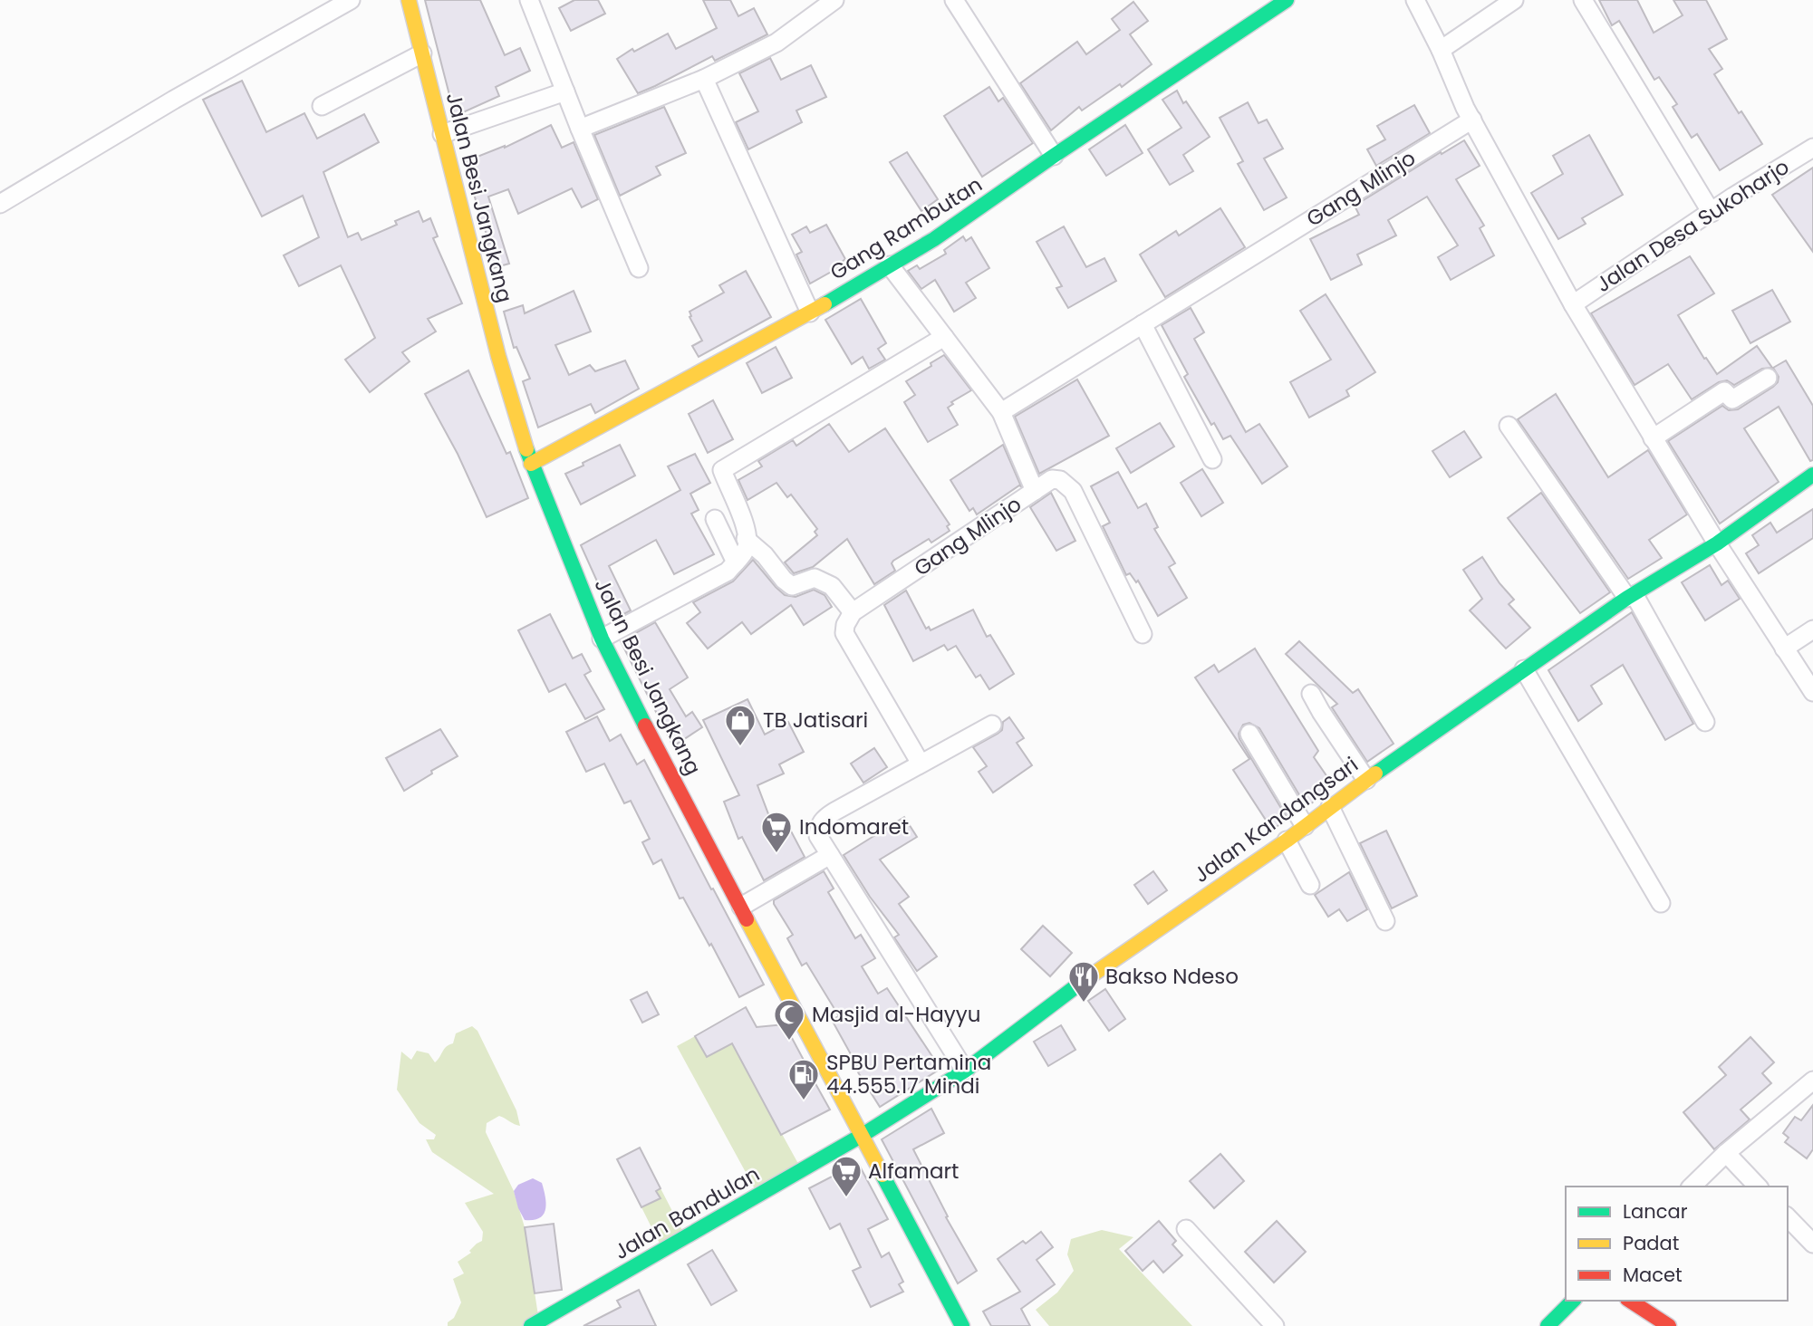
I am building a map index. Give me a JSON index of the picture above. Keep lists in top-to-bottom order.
{
  "streets": {
    "street": [
      "Gang Mlinjo",
      "Jalan Besi Jangkang",
      "Jalan Desa Sukoharjo",
      "Gang Rambutan",
      "Jalan Kandangsari",
      "Jalan Bandulan"
    ]
  },
  "crossings": [
    ["Jalan Besi Jangkang", "Gang Rambutan"],
    ["Jalan Besi Jangkang", "Jalan Kandangsari"],
    ["Jalan Besi Jangkang", "Jalan Bandulan"],
    ["Jalan Kandangsari", "Jalan Bandulan"]
  ],
  "places": {
    "shop": ["TB Jatisari"],
    "supermarket": ["Indomaret", "Alfamart"],
    "restaurant": ["Bakso Ndeso"],
    "mosque": ["Masjid al-Hayyu"],
    "fuel station": ["SPBU Pertamina 44.555.17 Mindi"]
  },
  "legend": ["Lancar", "Padat", "Macet"]
}
